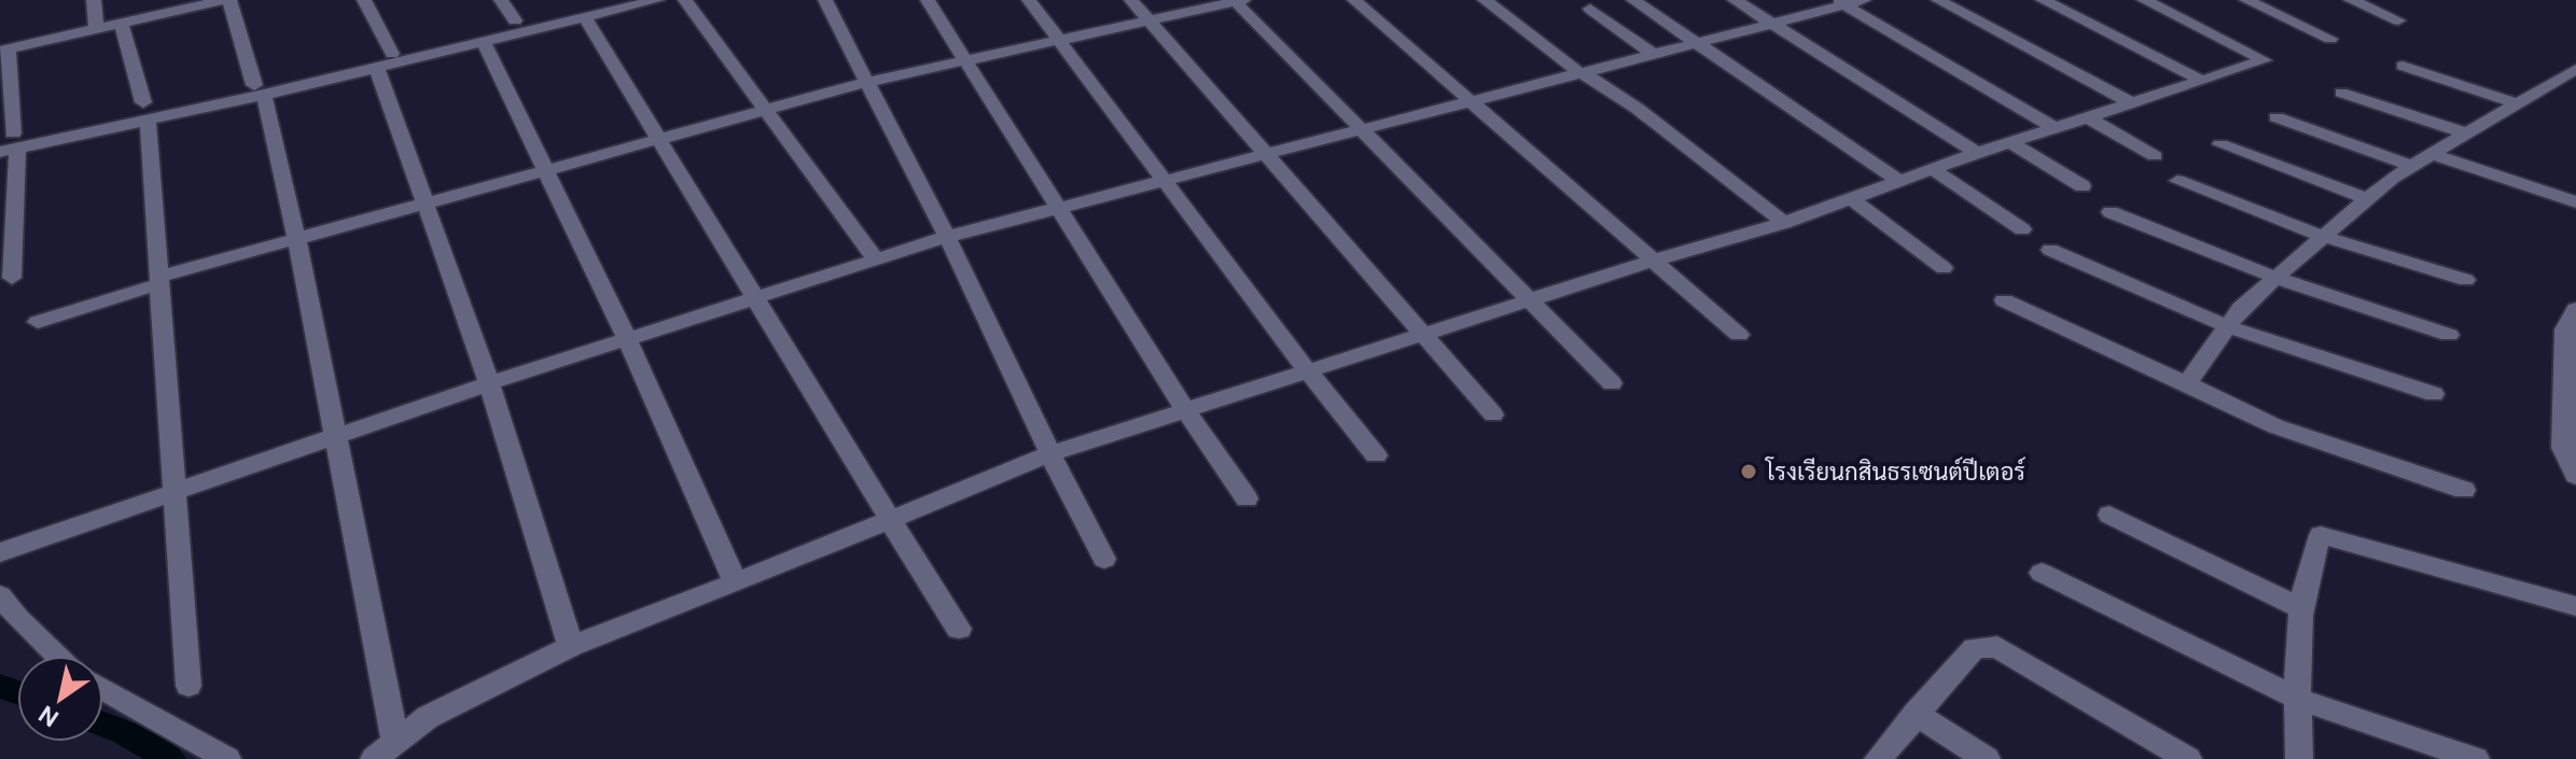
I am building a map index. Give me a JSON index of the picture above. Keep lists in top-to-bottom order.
{
  "places": ["โรงเรียนกสินธรเซนต์ปีเตอร์"],
  "north": "bottom left"
}
